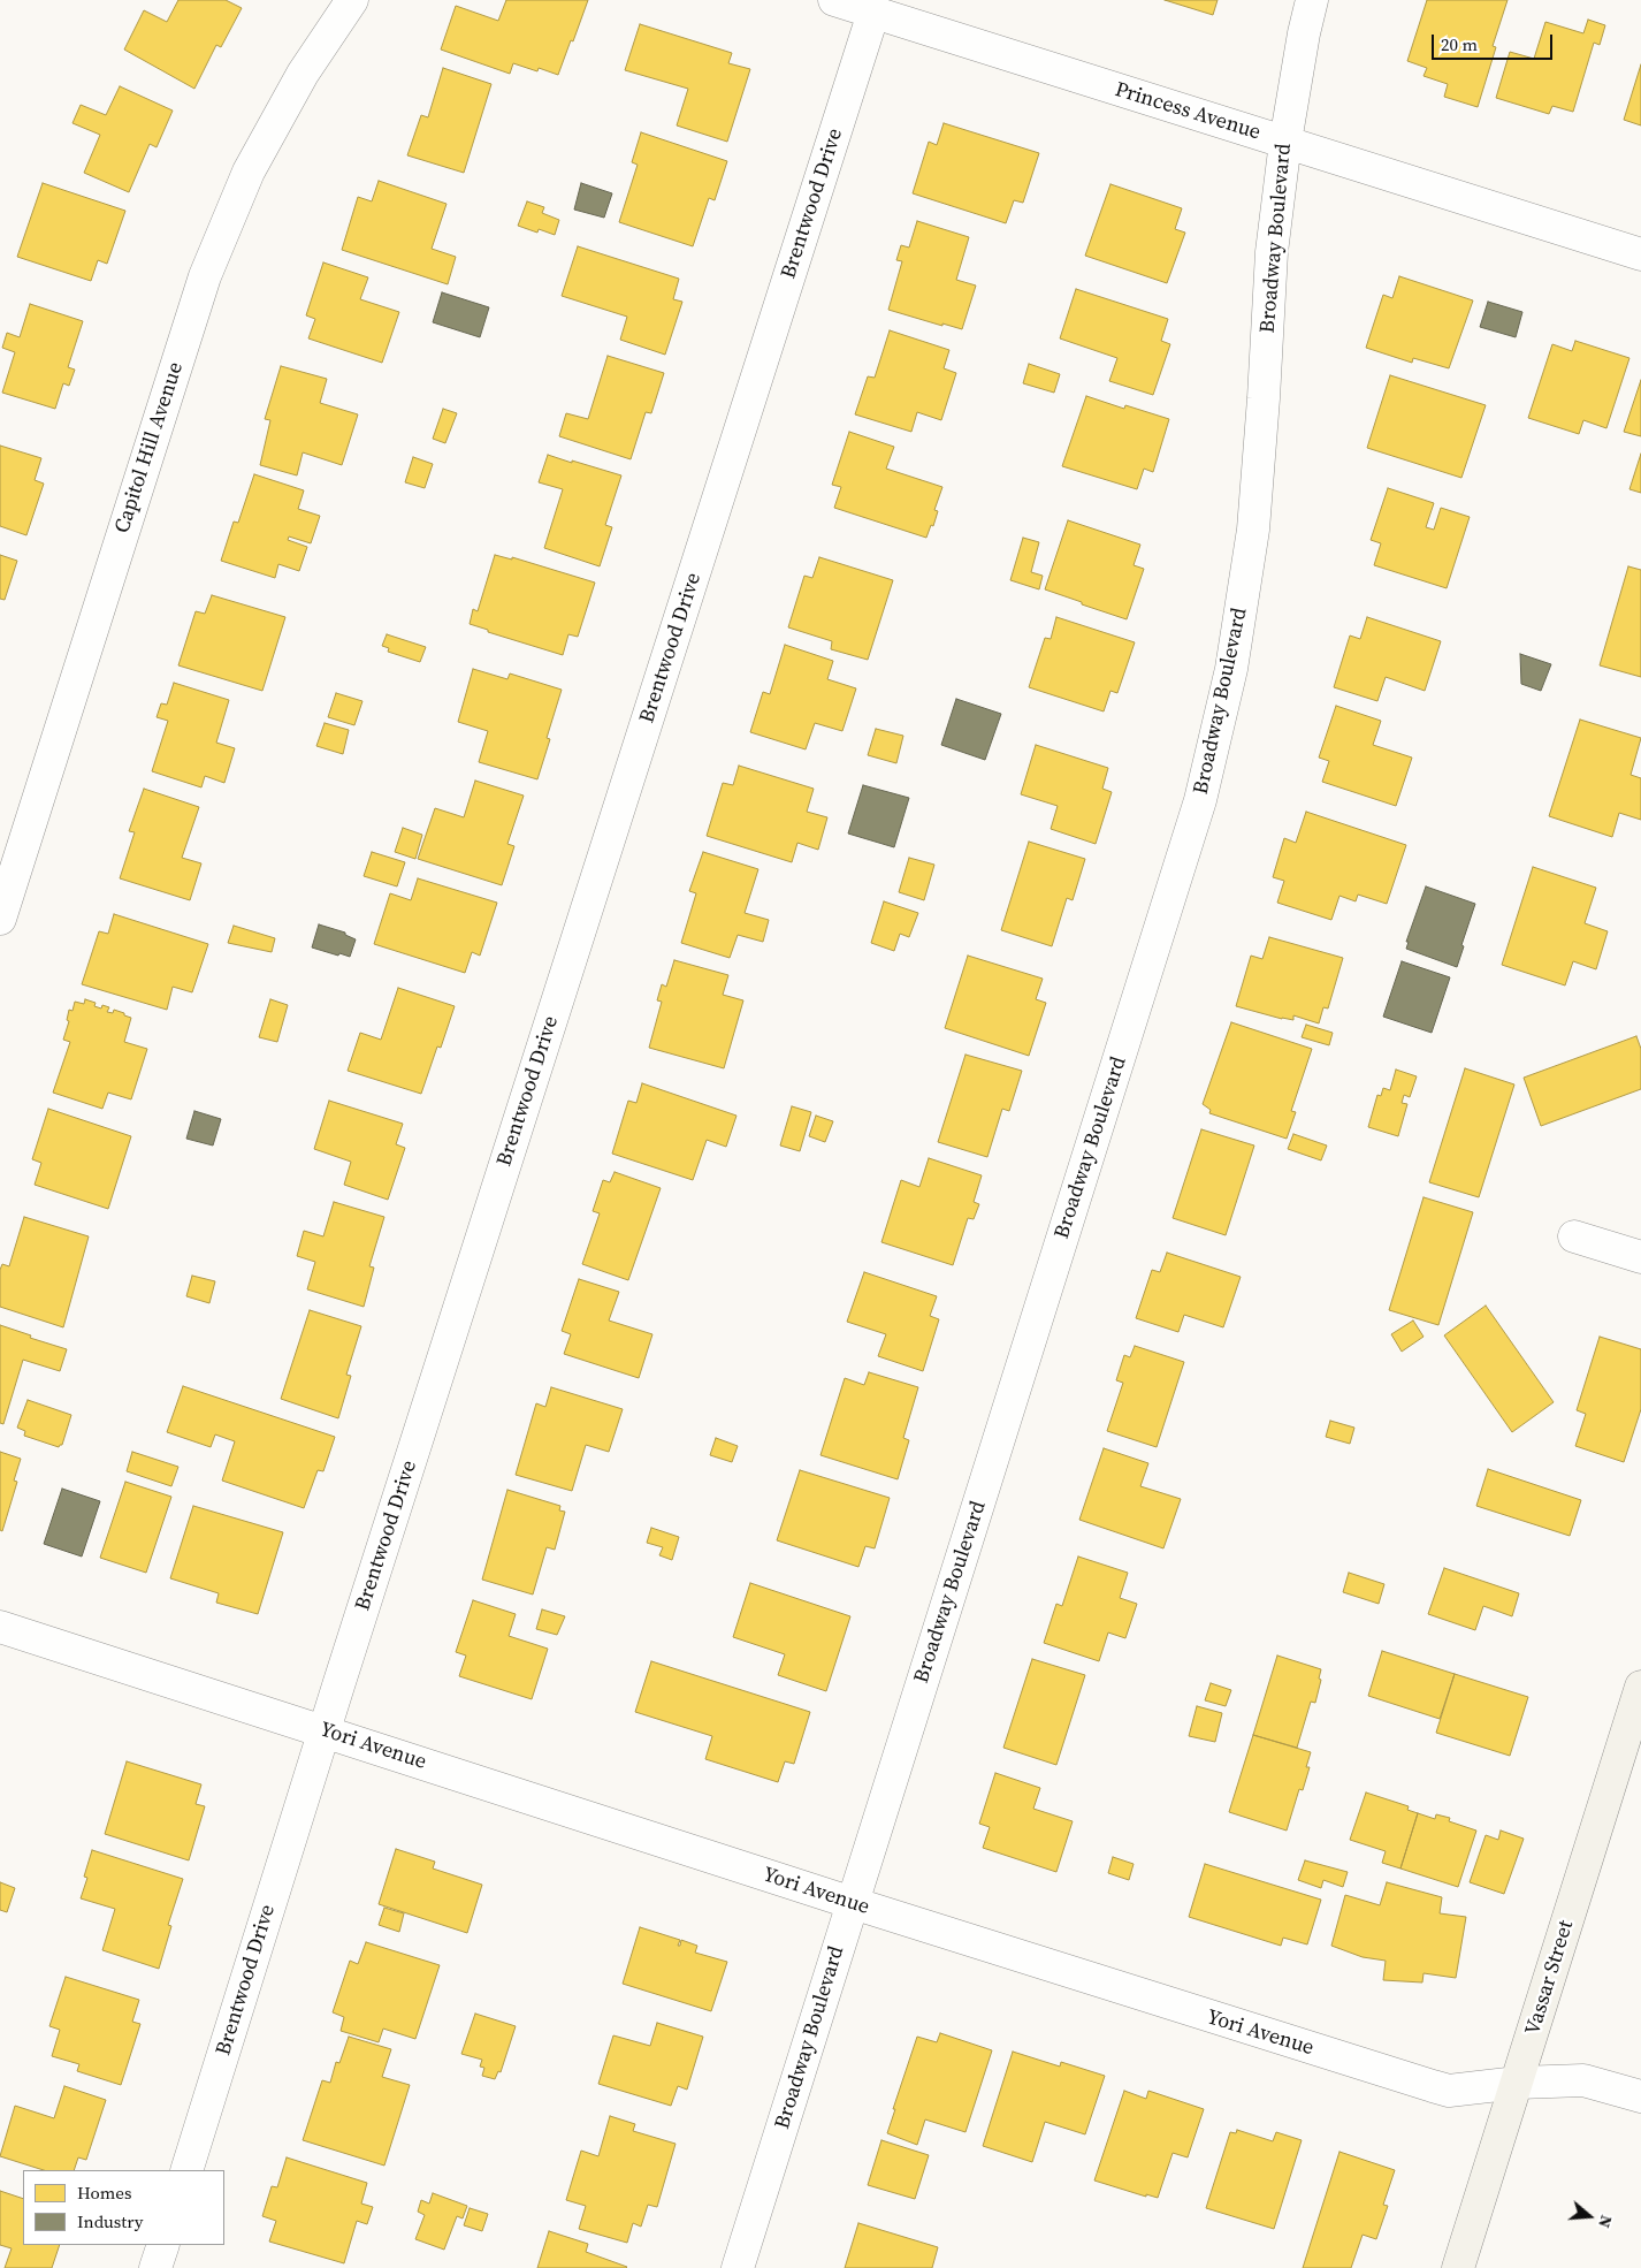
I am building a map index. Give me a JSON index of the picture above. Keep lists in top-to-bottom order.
{
  "streets": {
    "street": [
      "Princess Avenue",
      "Brentwood Drive",
      "Broadway Boulevard",
      "Capitol Hill Avenue",
      "Yori Avenue",
      "Vassar Street"
    ]
  },
  "crossings": [
    ["Princess Avenue", "Brentwood Drive"],
    ["Princess Avenue", "Broadway Boulevard"],
    ["Brentwood Drive", "Yori Avenue"],
    ["Broadway Boulevard", "Yori Avenue"],
    ["Yori Avenue", "Vassar Street"]
  ],
  "legend": ["Homes", "Industry"],
  "scale_bar": "20 m",
  "north": "right"
}
